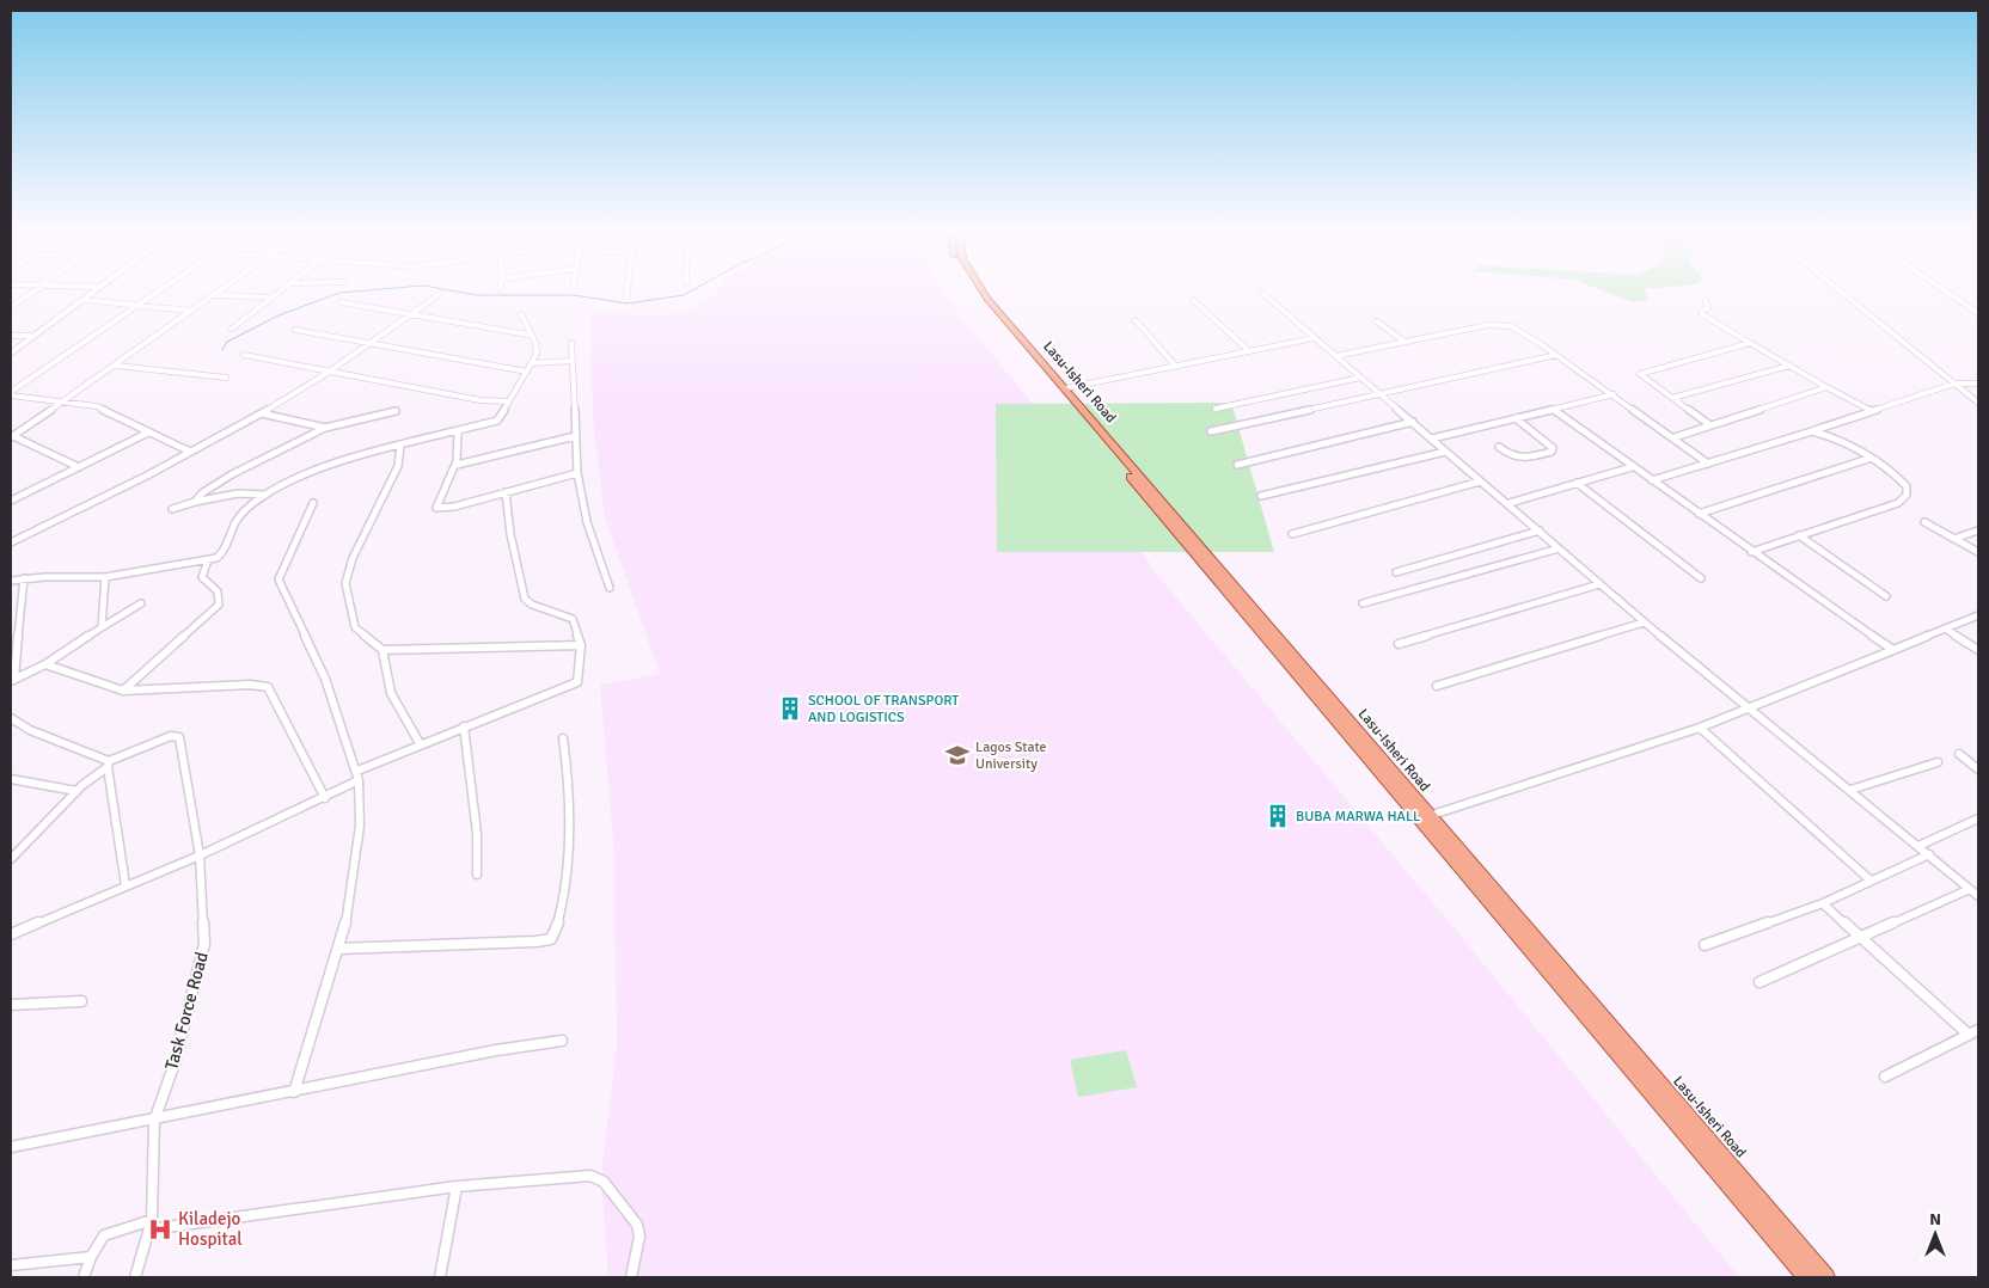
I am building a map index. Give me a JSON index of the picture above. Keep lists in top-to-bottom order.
{
  "streets": {
    "main road": ["Lasu-Isheri Road"],
    "street": ["Task Force Road"]
  },
  "places": {
    "building": ["SCHOOL OF TRANSPORT AND LOGISTICS", "BUBA MARWA HALL"],
    "school or university": ["Lagos State University"],
    "hospital": ["Kiladejo Hospital"]
  },
  "north": "top"
}
